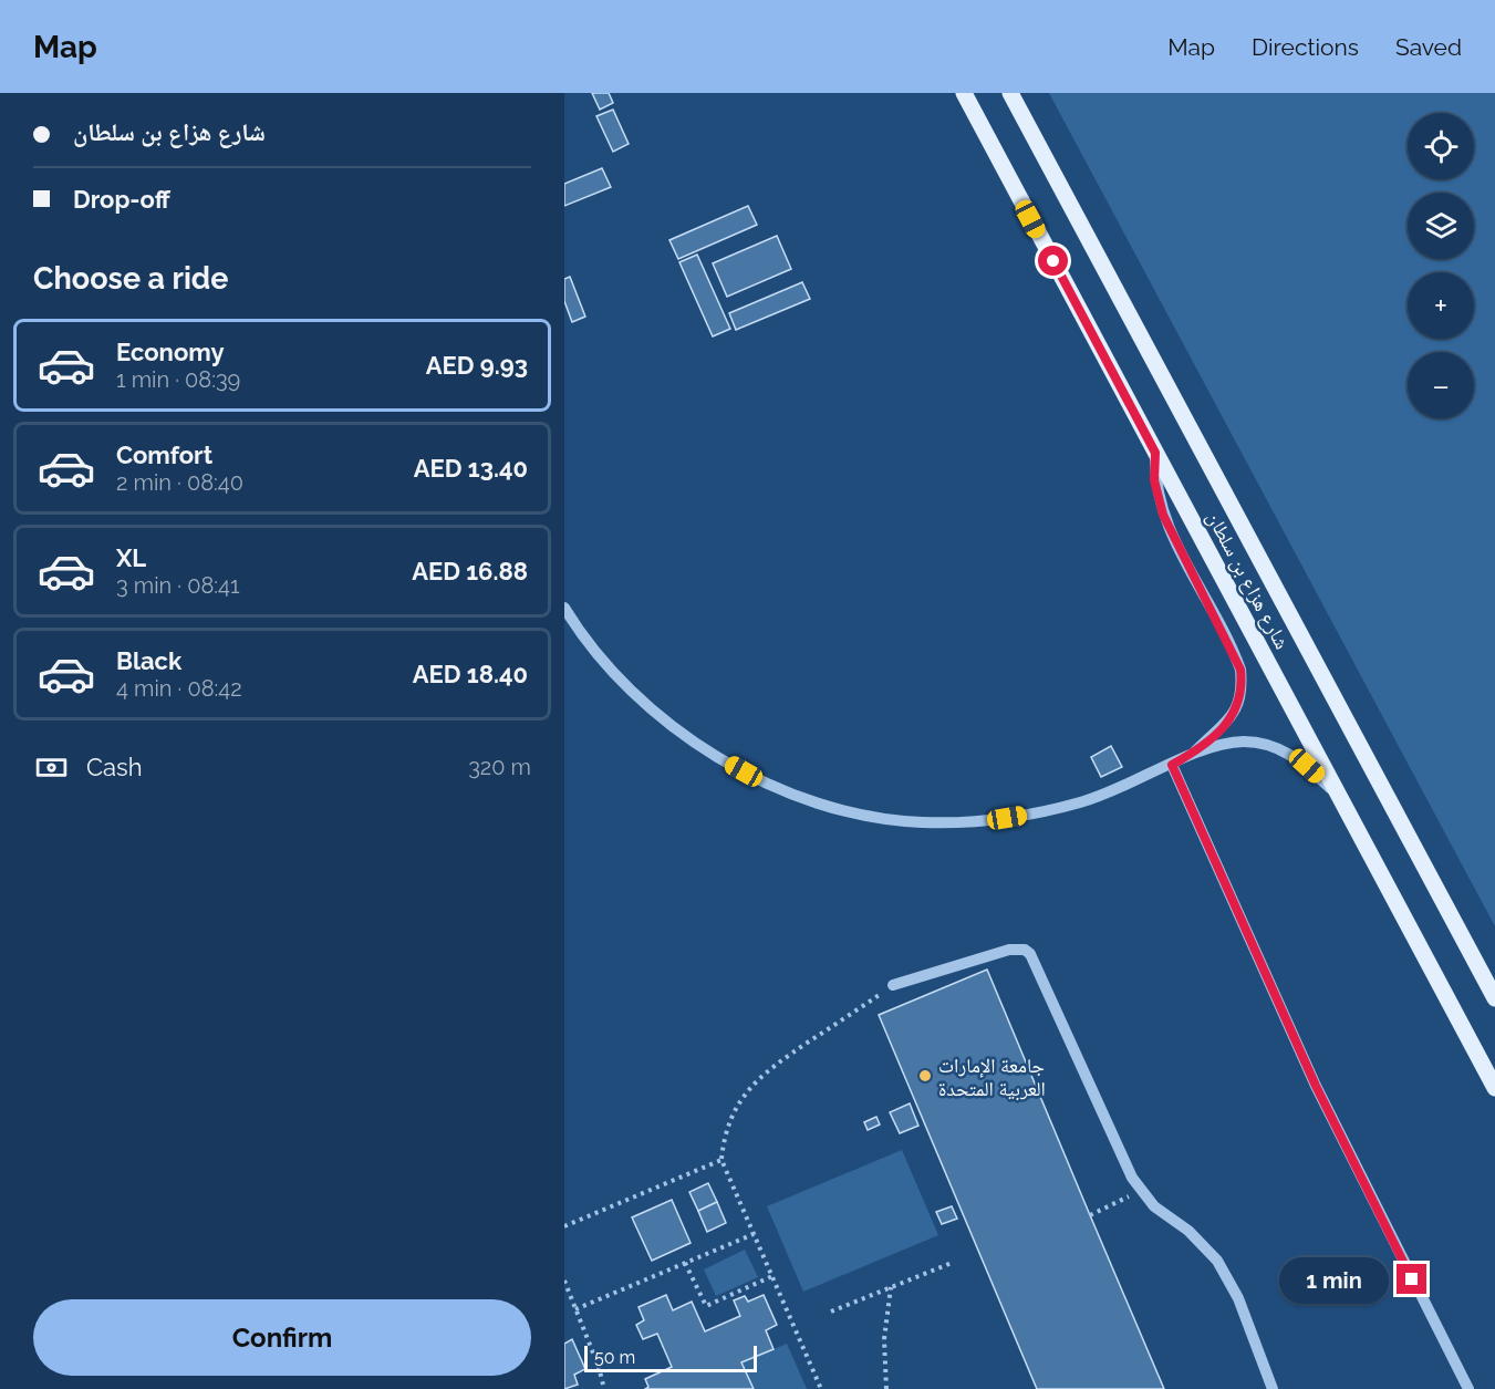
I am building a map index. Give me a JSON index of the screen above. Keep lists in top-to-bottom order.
{
  "streets": {
    "main road": ["شارع هزاع بن سلطان"]
  },
  "places": ["جامعة الإمارات العربية المتحدة"],
  "scale_bar": "50 m",
  "page": {
    "header": "Map",
    "nav": ["Map", "Directions", "Saved"],
    "banner": ["شارع هزاع بن سلطان", "Drop-off"],
    "map_buttons": ["+", "−"],
    "heading": "Choose a ride",
    "list": [
      {
        "name": "Economy",
        "note": "1 min · 08:39",
        "value": "AED 9.93"
      },
      {
        "name": "Comfort",
        "note": "2 min · 08:40",
        "value": "AED 13.40"
      },
      {
        "name": "XL",
        "note": "3 min · 08:41",
        "value": "AED 16.88"
      },
      {
        "name": "Black",
        "note": "4 min · 08:42",
        "value": "AED 18.40"
      }
    ],
    "pay": ["Cash", "320 m"],
    "bubble": "1 min",
    "buttons": "Confirm",
    "scale": "50 m"
  }
}
